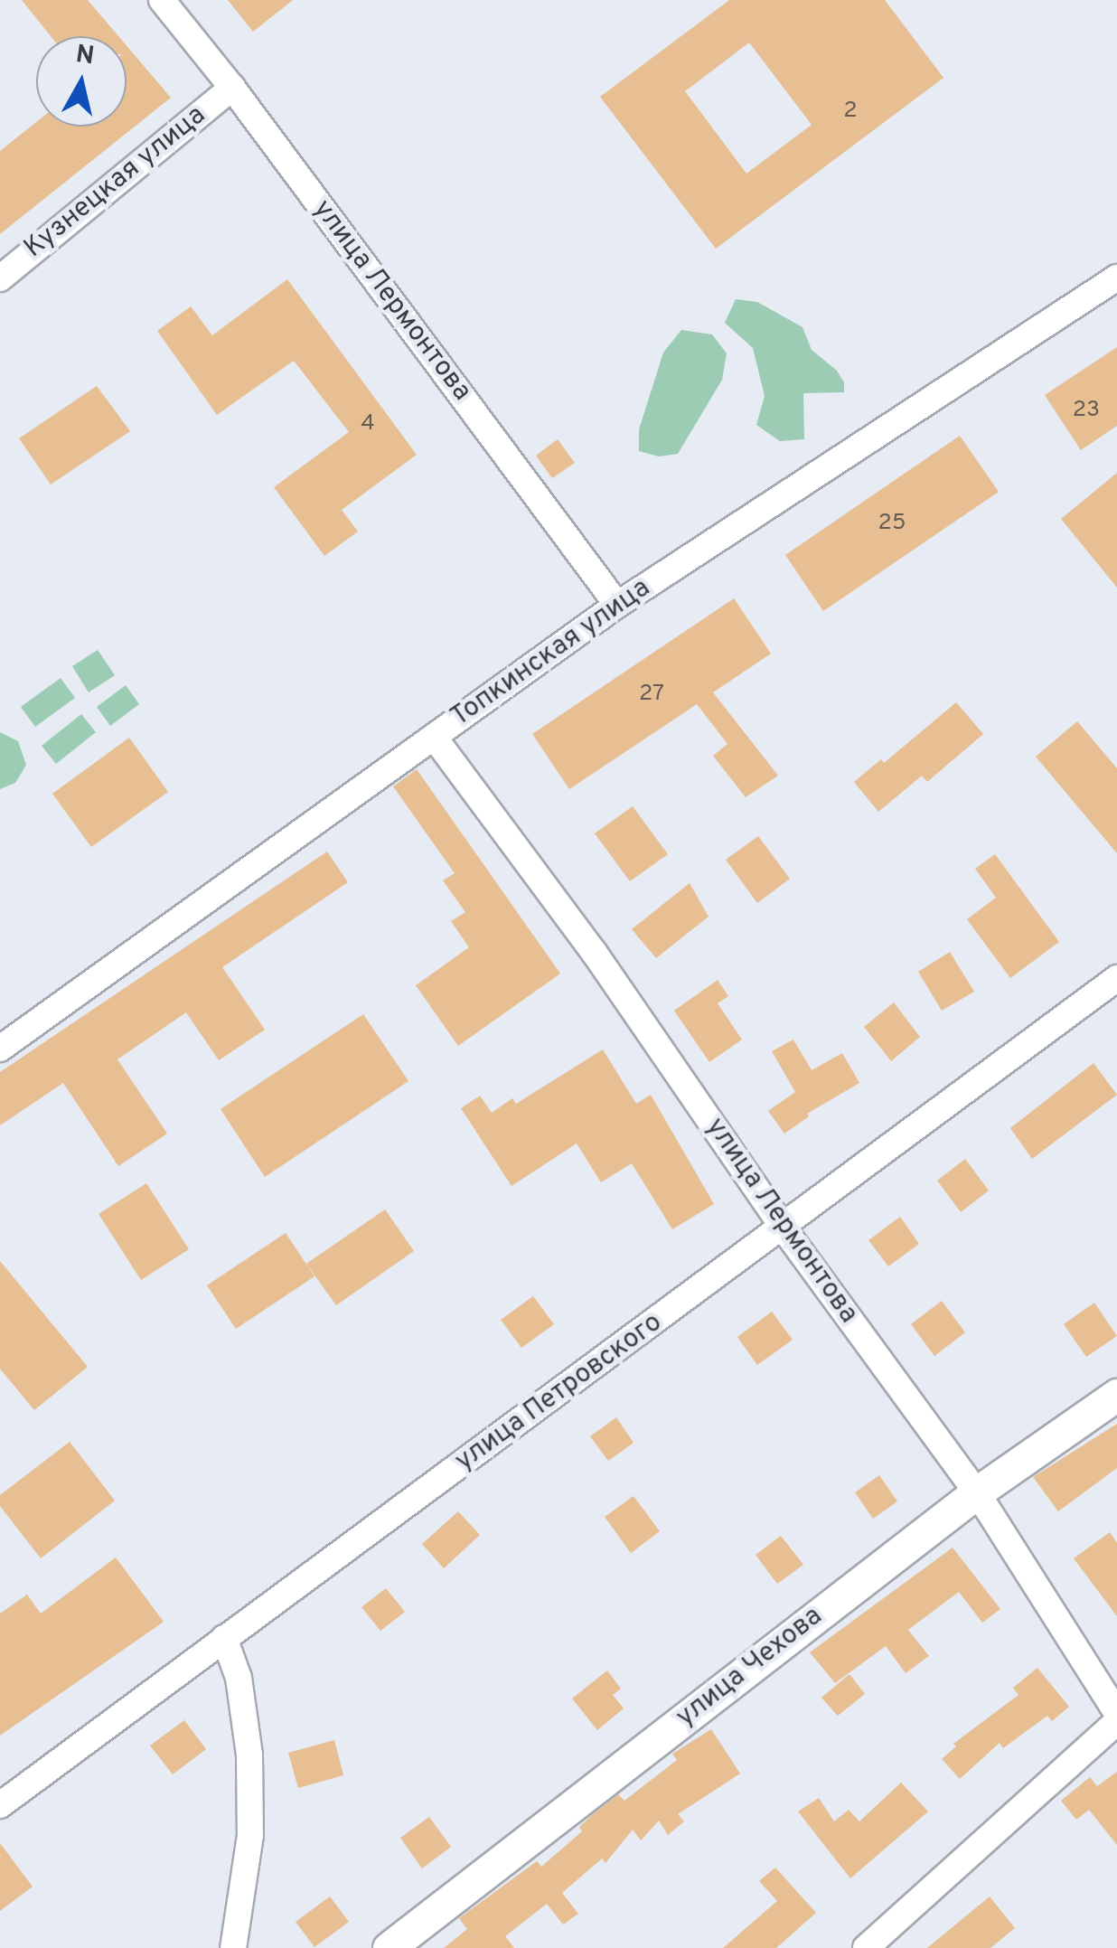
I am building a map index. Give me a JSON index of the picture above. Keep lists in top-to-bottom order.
{
  "streets": {
    "street": [
      "Кузнецкая улица",
      "улица Лермонтова",
      "Топкинская улица",
      "улица Петровского",
      "улица Чехова"
    ]
  },
  "crossings": [
    ["Кузнецкая улица", "улица Лермонтова"],
    ["улица Лермонтова", "Топкинская улица"],
    ["улица Лермонтова", "улица Петровского"],
    ["улица Лермонтова", "улица Чехова"]
  ],
  "house_numbers": [
    "2",
    "23",
    "4",
    "25",
    "27"
  ],
  "north": "top"
}
